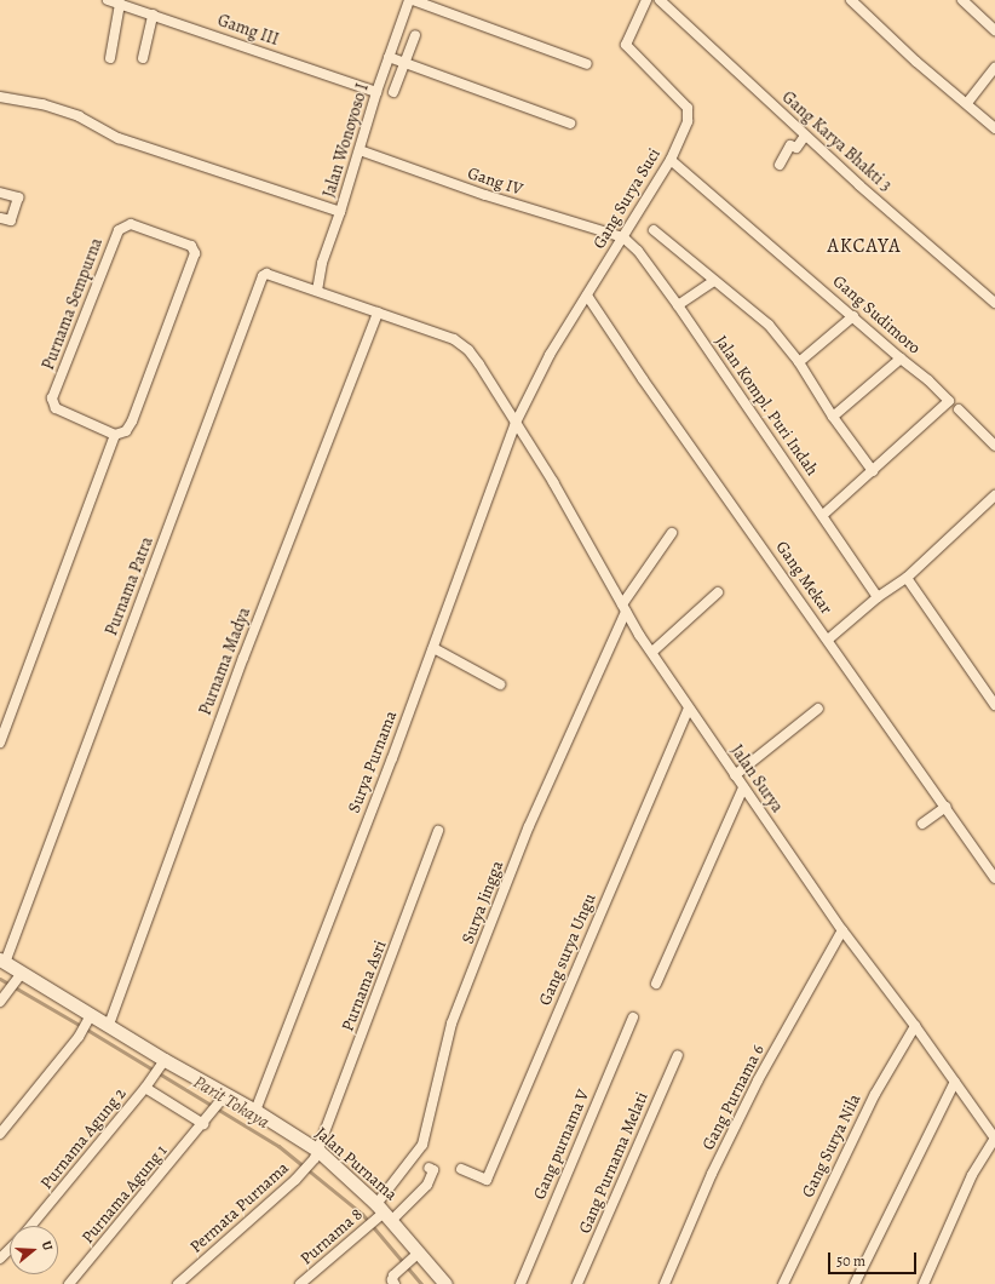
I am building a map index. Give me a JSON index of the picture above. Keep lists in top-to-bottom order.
{
  "streets": {
    "street": [
      "Gamg III",
      "Jalan Wonoyoso I",
      "Gang Karya Bhakti 3",
      "Gang IV",
      "Gang Surya Suci",
      "Purnama Sempurna",
      "Gang Sudimoro",
      "Jalan Kompl. Puri Indah",
      "Gang Mekar",
      "Purnama Patra",
      "Purnama Madya",
      "Surya Purnama",
      "Jalan Surya",
      "Surya Jingga",
      "Gang surya Ungu",
      "Purnama Asri",
      "Gang Purnama 6",
      "Purnama Agung 2",
      "Gang purnama V",
      "Gang Surya Nila",
      "Gang Purnama Melati",
      "Jalan Purnama",
      "Purnama Agung 1",
      "Permata Purnama",
      "Purnama 8"
    ]
  },
  "crossings": [
    ["Gamg III", "Jalan Wonoyoso I"],
    ["Jalan Wonoyoso I", "Gang IV"],
    ["Jalan Wonoyoso I", "Purnama Patra"],
    ["Jalan Wonoyoso I", "Jalan Surya"],
    ["Gang IV", "Gang Surya Suci"],
    ["Gang IV", "Jalan Kompl. Puri Indah"],
    ["Gang Surya Suci", "Gang Sudimoro"],
    ["Gang Surya Suci", "Jalan Kompl. Puri Indah"],
    ["Gang Surya Suci", "Gang Mekar"],
    ["Gang Surya Suci", "Surya Purnama"],
    ["Gang Surya Suci", "Jalan Surya"],
    ["Purnama Patra", "Jalan Surya"],
    ["Purnama Patra", "Jalan Purnama"],
    ["Purnama Madya", "Jalan Surya"],
    ["Purnama Madya", "Jalan Purnama"],
    ["Surya Purnama", "Jalan Surya"],
    ["Surya Purnama", "Jalan Purnama"],
    ["Jalan Surya", "Surya Jingga"],
    ["Jalan Surya", "Gang surya Ungu"],
    ["Jalan Surya", "Gang Purnama 6"],
    ["Jalan Surya", "Gang Surya Nila"],
    ["Surya Jingga", "Jalan Purnama"],
    ["Surya Jingga", "Purnama 8"],
    ["Purnama Asri", "Jalan Purnama"],
    ["Purnama Asri", "Permata Purnama"],
    ["Purnama Agung 2", "Jalan Purnama"],
    ["Jalan Purnama", "Purnama Agung 1"],
    ["Jalan Purnama", "Permata Purnama"],
    ["Jalan Purnama", "Purnama 8"]
  ],
  "districts": ["AKCAYA"],
  "water": ["Parit Tokaya"],
  "scale_bar": "50 m",
  "north": "right"
}
